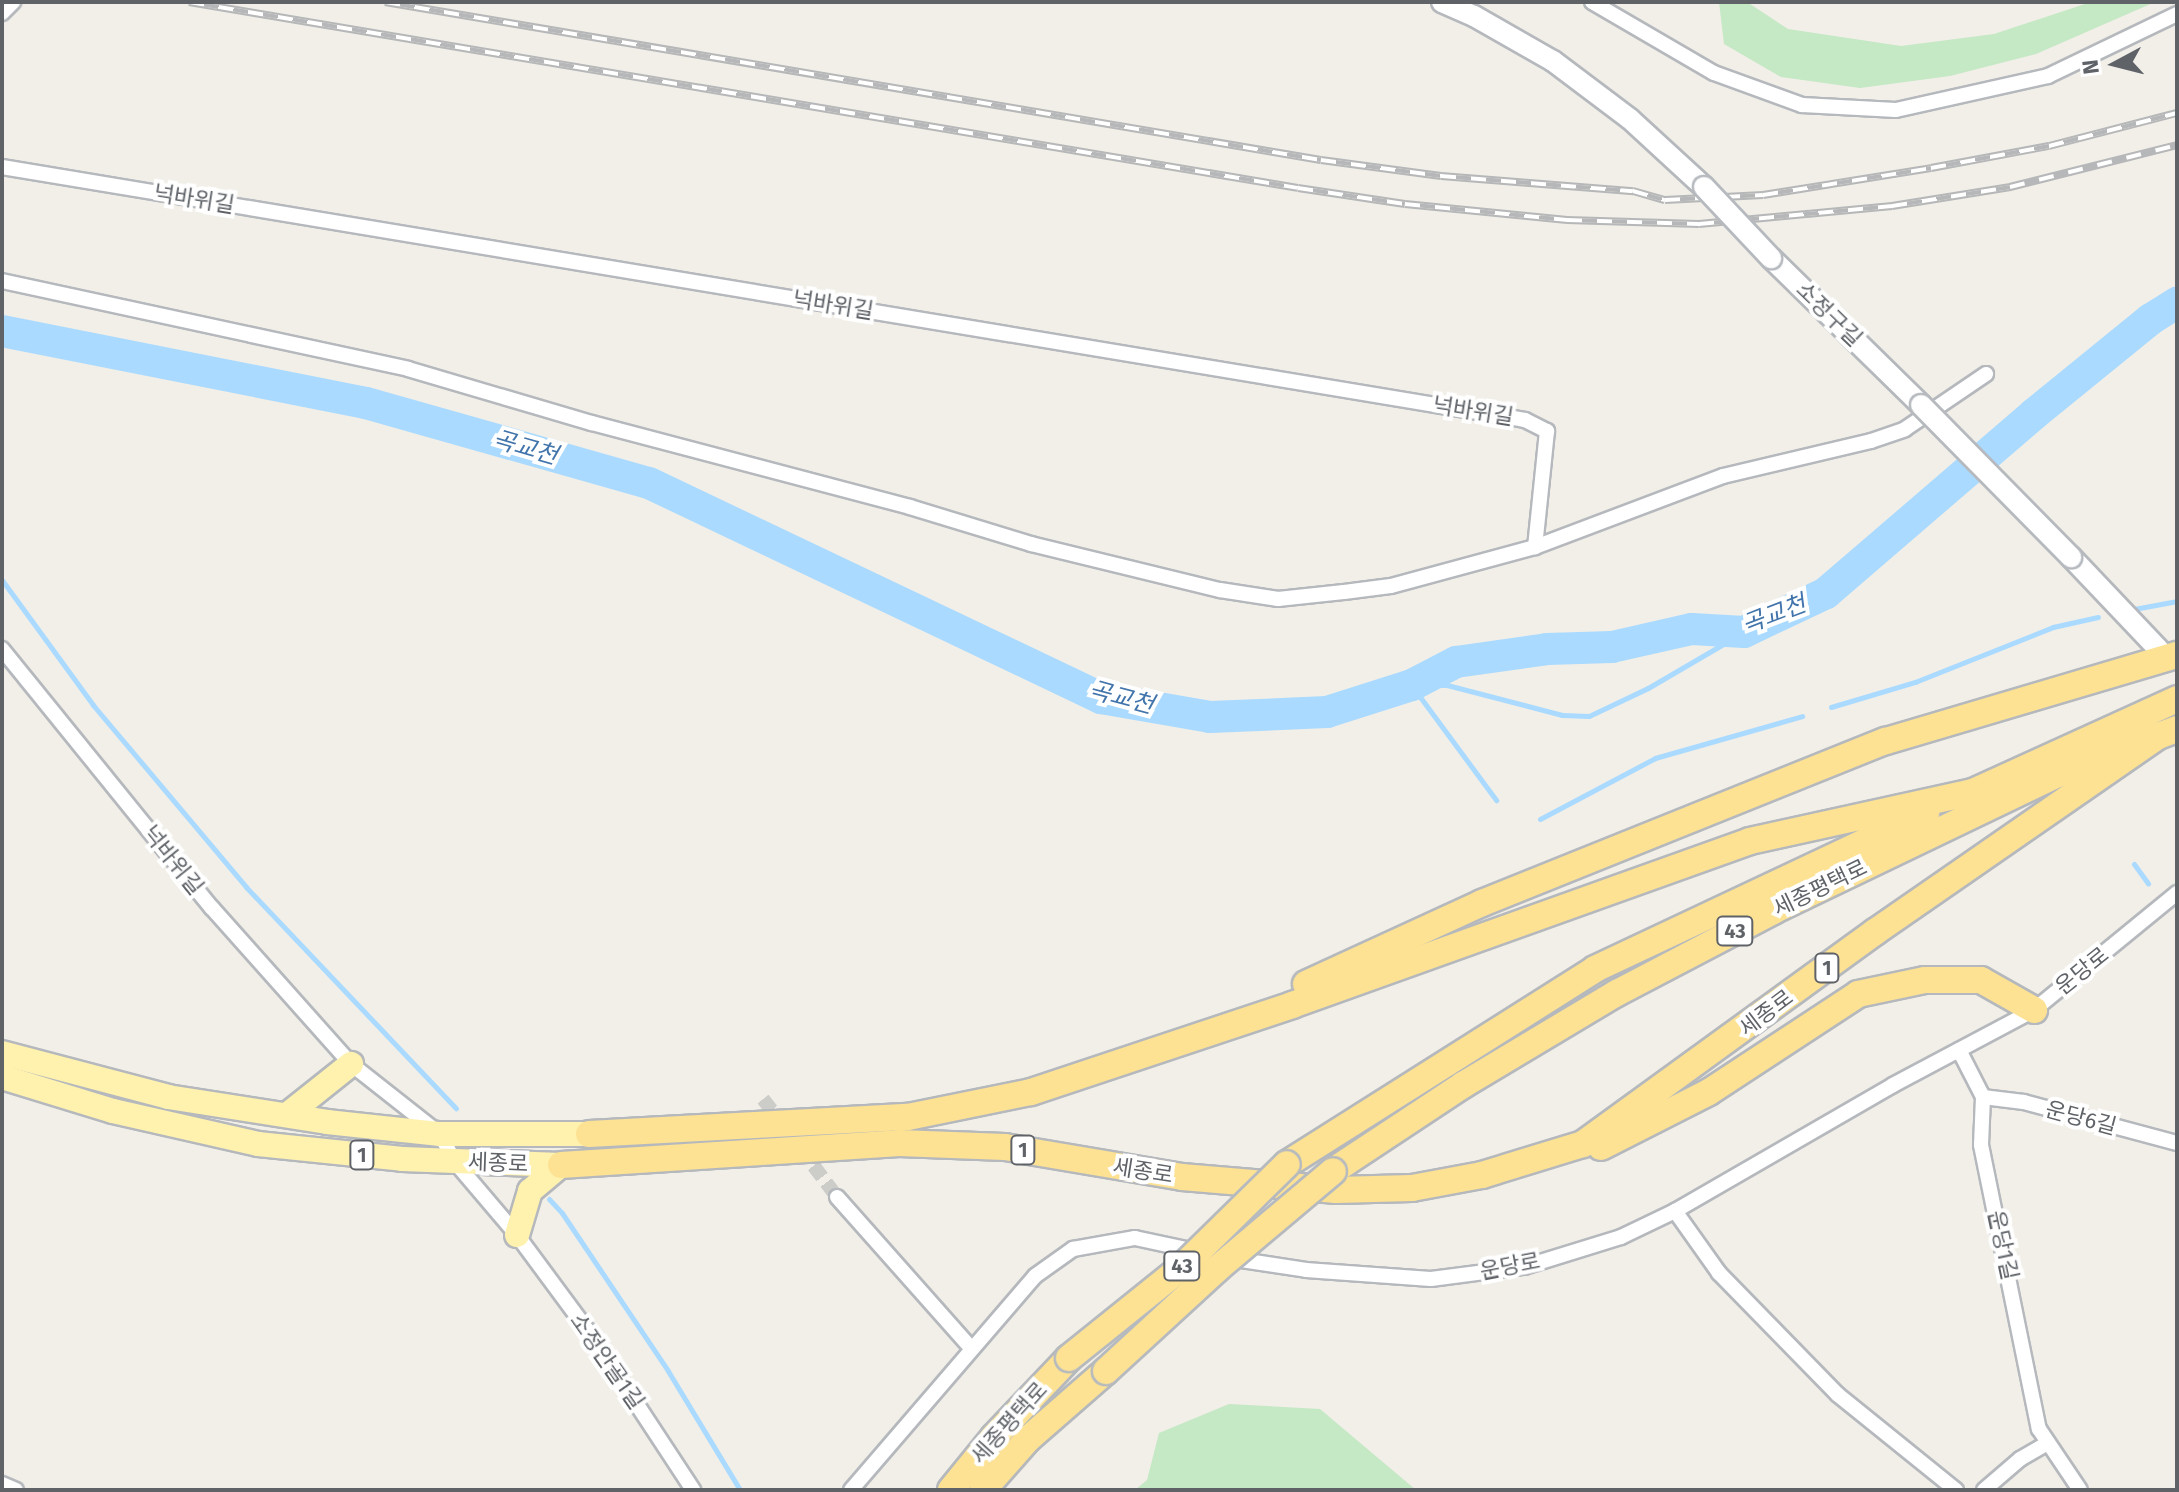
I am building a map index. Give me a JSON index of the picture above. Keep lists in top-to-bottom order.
{
  "streets": {
    "highway": [
      "세종평택로",
      "43",
      "1",
      "세종로"
    ],
    "street": [
      "넉바위길",
      "소정구길",
      "운당로",
      "운당6길",
      "운당1길",
      "소정안골1길"
    ]
  },
  "crossings": [
    ["넉바위길", "세종로"],
    ["넉바위길", "소정안골1길"],
    ["세종평택로", "세종로"],
    ["운당로", "운당1길"],
    ["세종로", "소정안골1길"],
    ["운당6길", "운당1길"]
  ],
  "water": ["곡교천"],
  "north": "left"
}
